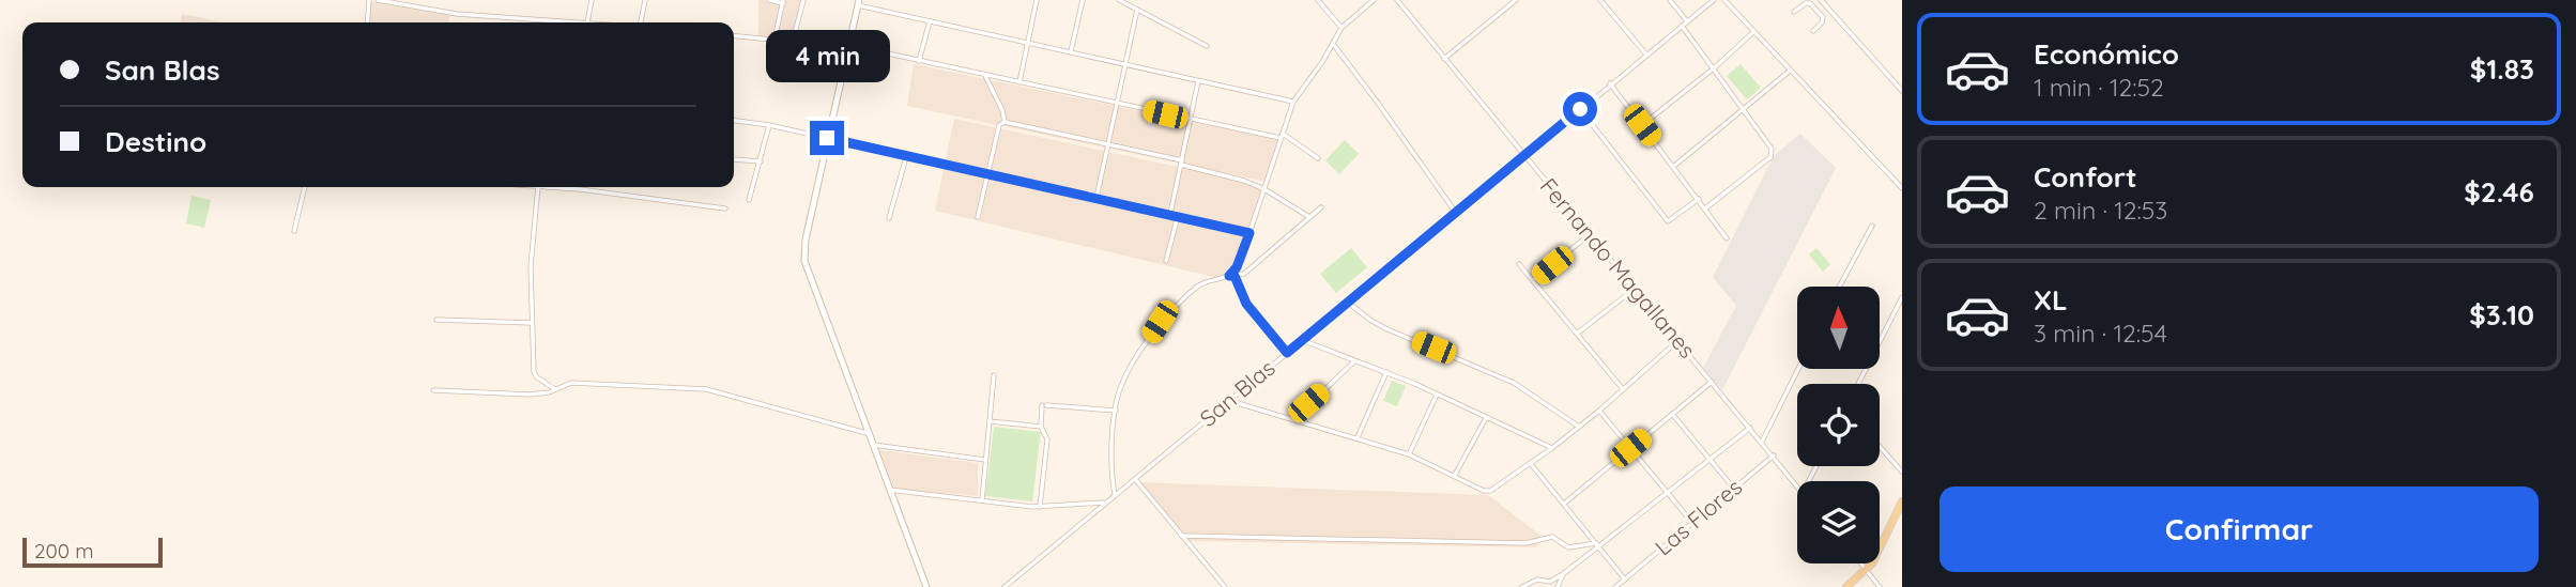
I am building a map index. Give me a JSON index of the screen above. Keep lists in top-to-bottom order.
{
  "streets": {
    "street": ["Fernando Magallanes", "San Blas", "Las Flores"]
  },
  "crossings": [
    ["Fernando Magallanes", "San Blas"],
    ["Fernando Magallanes", "Las Flores"]
  ],
  "scale_bar": "200 m",
  "north": "top",
  "page": {
    "list": [
      {
        "name": "Económico",
        "note": "1 min · 12:52",
        "value": "$1.83"
      },
      {
        "name": "Confort",
        "note": "2 min · 12:53",
        "value": "$2.46"
      },
      {
        "name": "XL",
        "note": "3 min · 12:54",
        "value": "$3.10"
      }
    ],
    "banner": ["San Blas", "Destino"],
    "bubble": "4 min",
    "buttons": "Confirmar",
    "scale": "200 m"
  }
}
